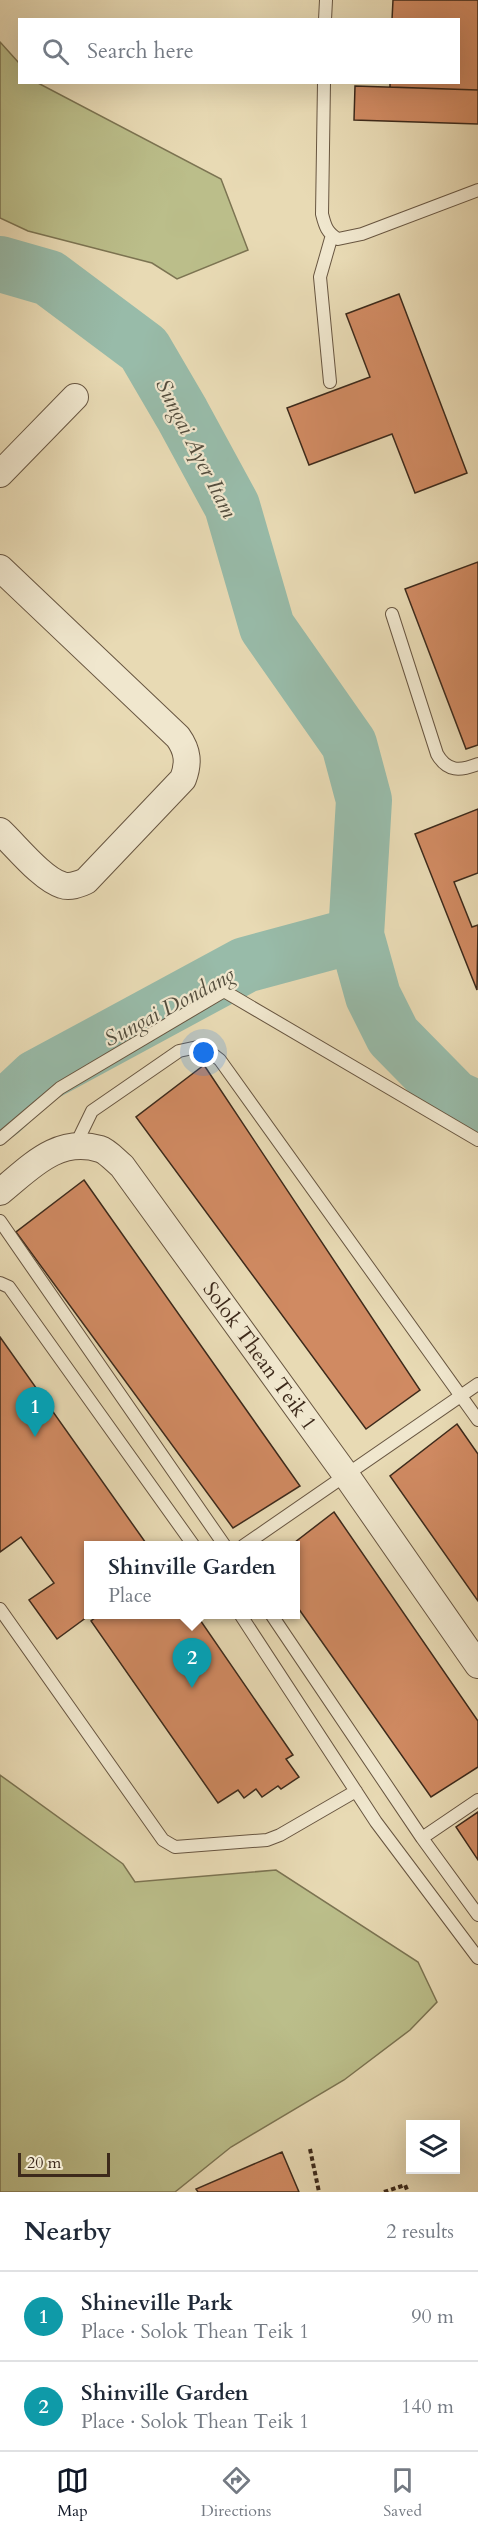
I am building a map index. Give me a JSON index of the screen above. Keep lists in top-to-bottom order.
{
  "streets": {
    "street": ["Solok Thean Teik 1"]
  },
  "water": ["Sungai Ayer Itam", "Sungai Dondang"],
  "scale_bar": "20 m",
  "page": {
    "search": "Search here",
    "pins": ["1", "2"],
    "popup": ["Shinville Garden", "Place"],
    "scale": "20 m",
    "heading": ["Nearby", "2 results"],
    "list": [
      {
        "mark": "1",
        "name": "Shineville Park",
        "note": "Place · Solok Thean Teik 1",
        "value": "90 m"
      },
      {
        "mark": "2",
        "name": "Shinville Garden",
        "note": "Place · Solok Thean Teik 1",
        "value": "140 m"
      }
    ],
    "nav": ["Map", "Directions", "Saved"]
  }
}
